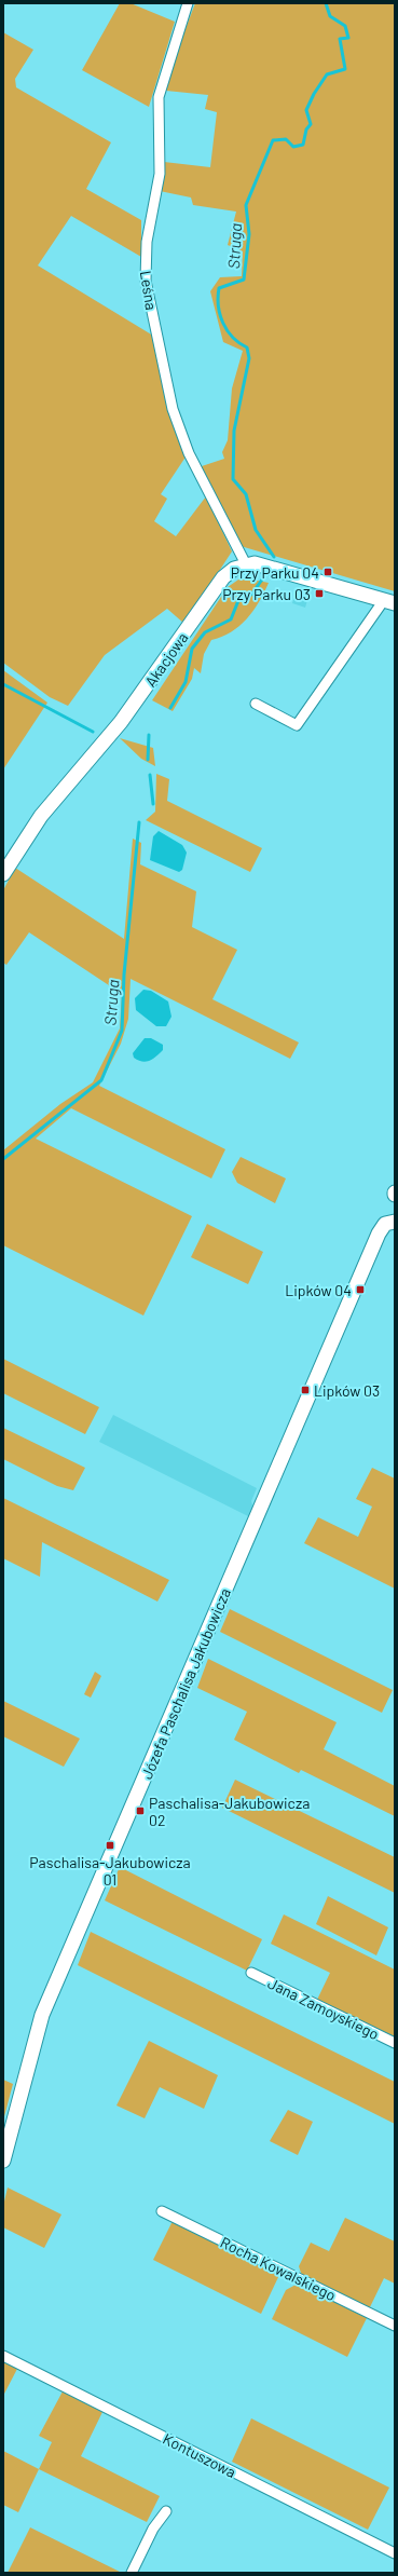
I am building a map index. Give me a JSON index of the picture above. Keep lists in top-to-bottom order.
{
  "streets": {
    "street": [
      "Leśna",
      "Akacjowa",
      "Józefa Paschalisa Jakubowicza",
      "Jana Zamoyskiego",
      "Rocha Kowalskiego",
      "Kontuszowa"
    ]
  },
  "crossings": [
    ["Leśna", "Akacjowa"]
  ],
  "water": ["Struga"],
  "places": {
    "transit": [
      "Przy Parku 04",
      "Przy Parku 03",
      "Lipków 04",
      "Lipków 03",
      "Paschalisa-Jakubowicza 02",
      "Paschalisa-Jakubowicza 01"
    ]
  }
}
